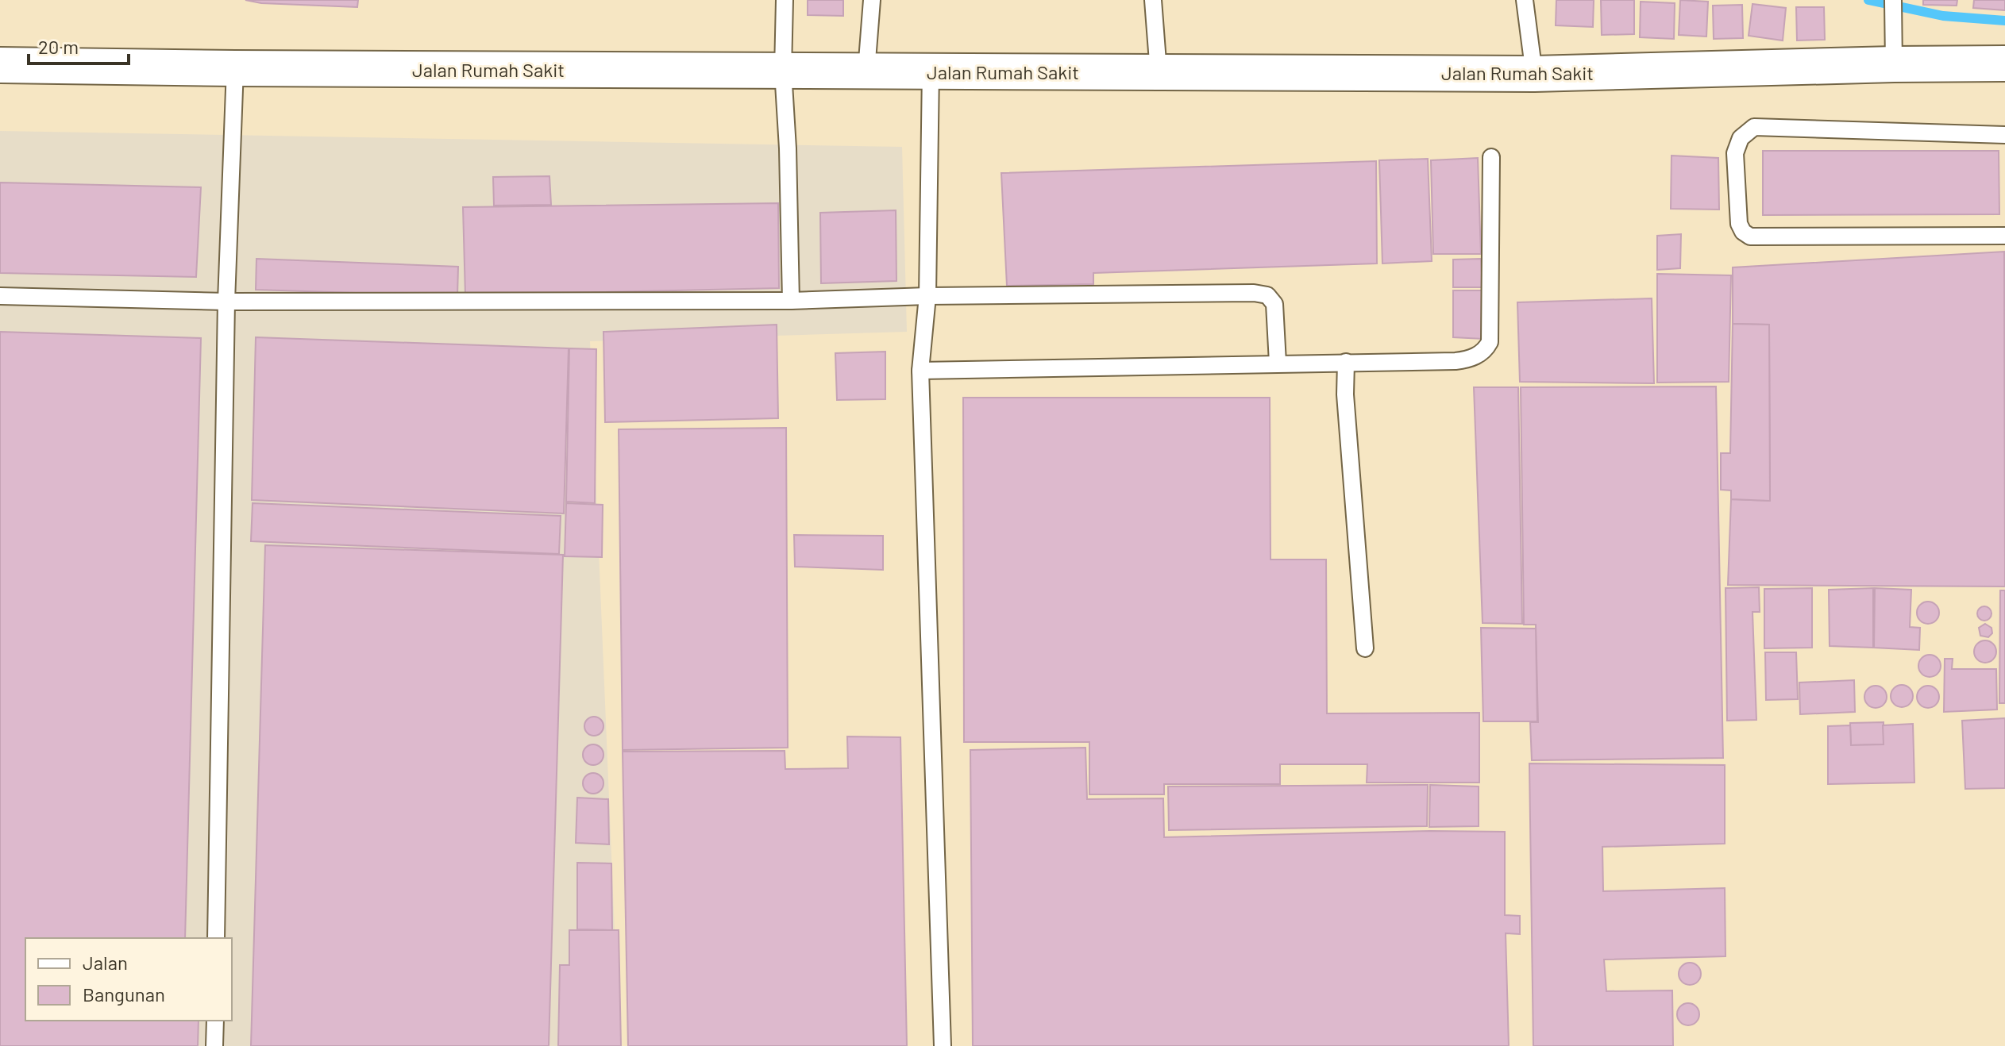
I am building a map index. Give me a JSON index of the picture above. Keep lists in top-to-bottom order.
{
  "streets": {
    "main road": ["Jalan Rumah Sakit"]
  },
  "legend": ["Jalan", "Bangunan"],
  "scale_bar": "20 m"
}
